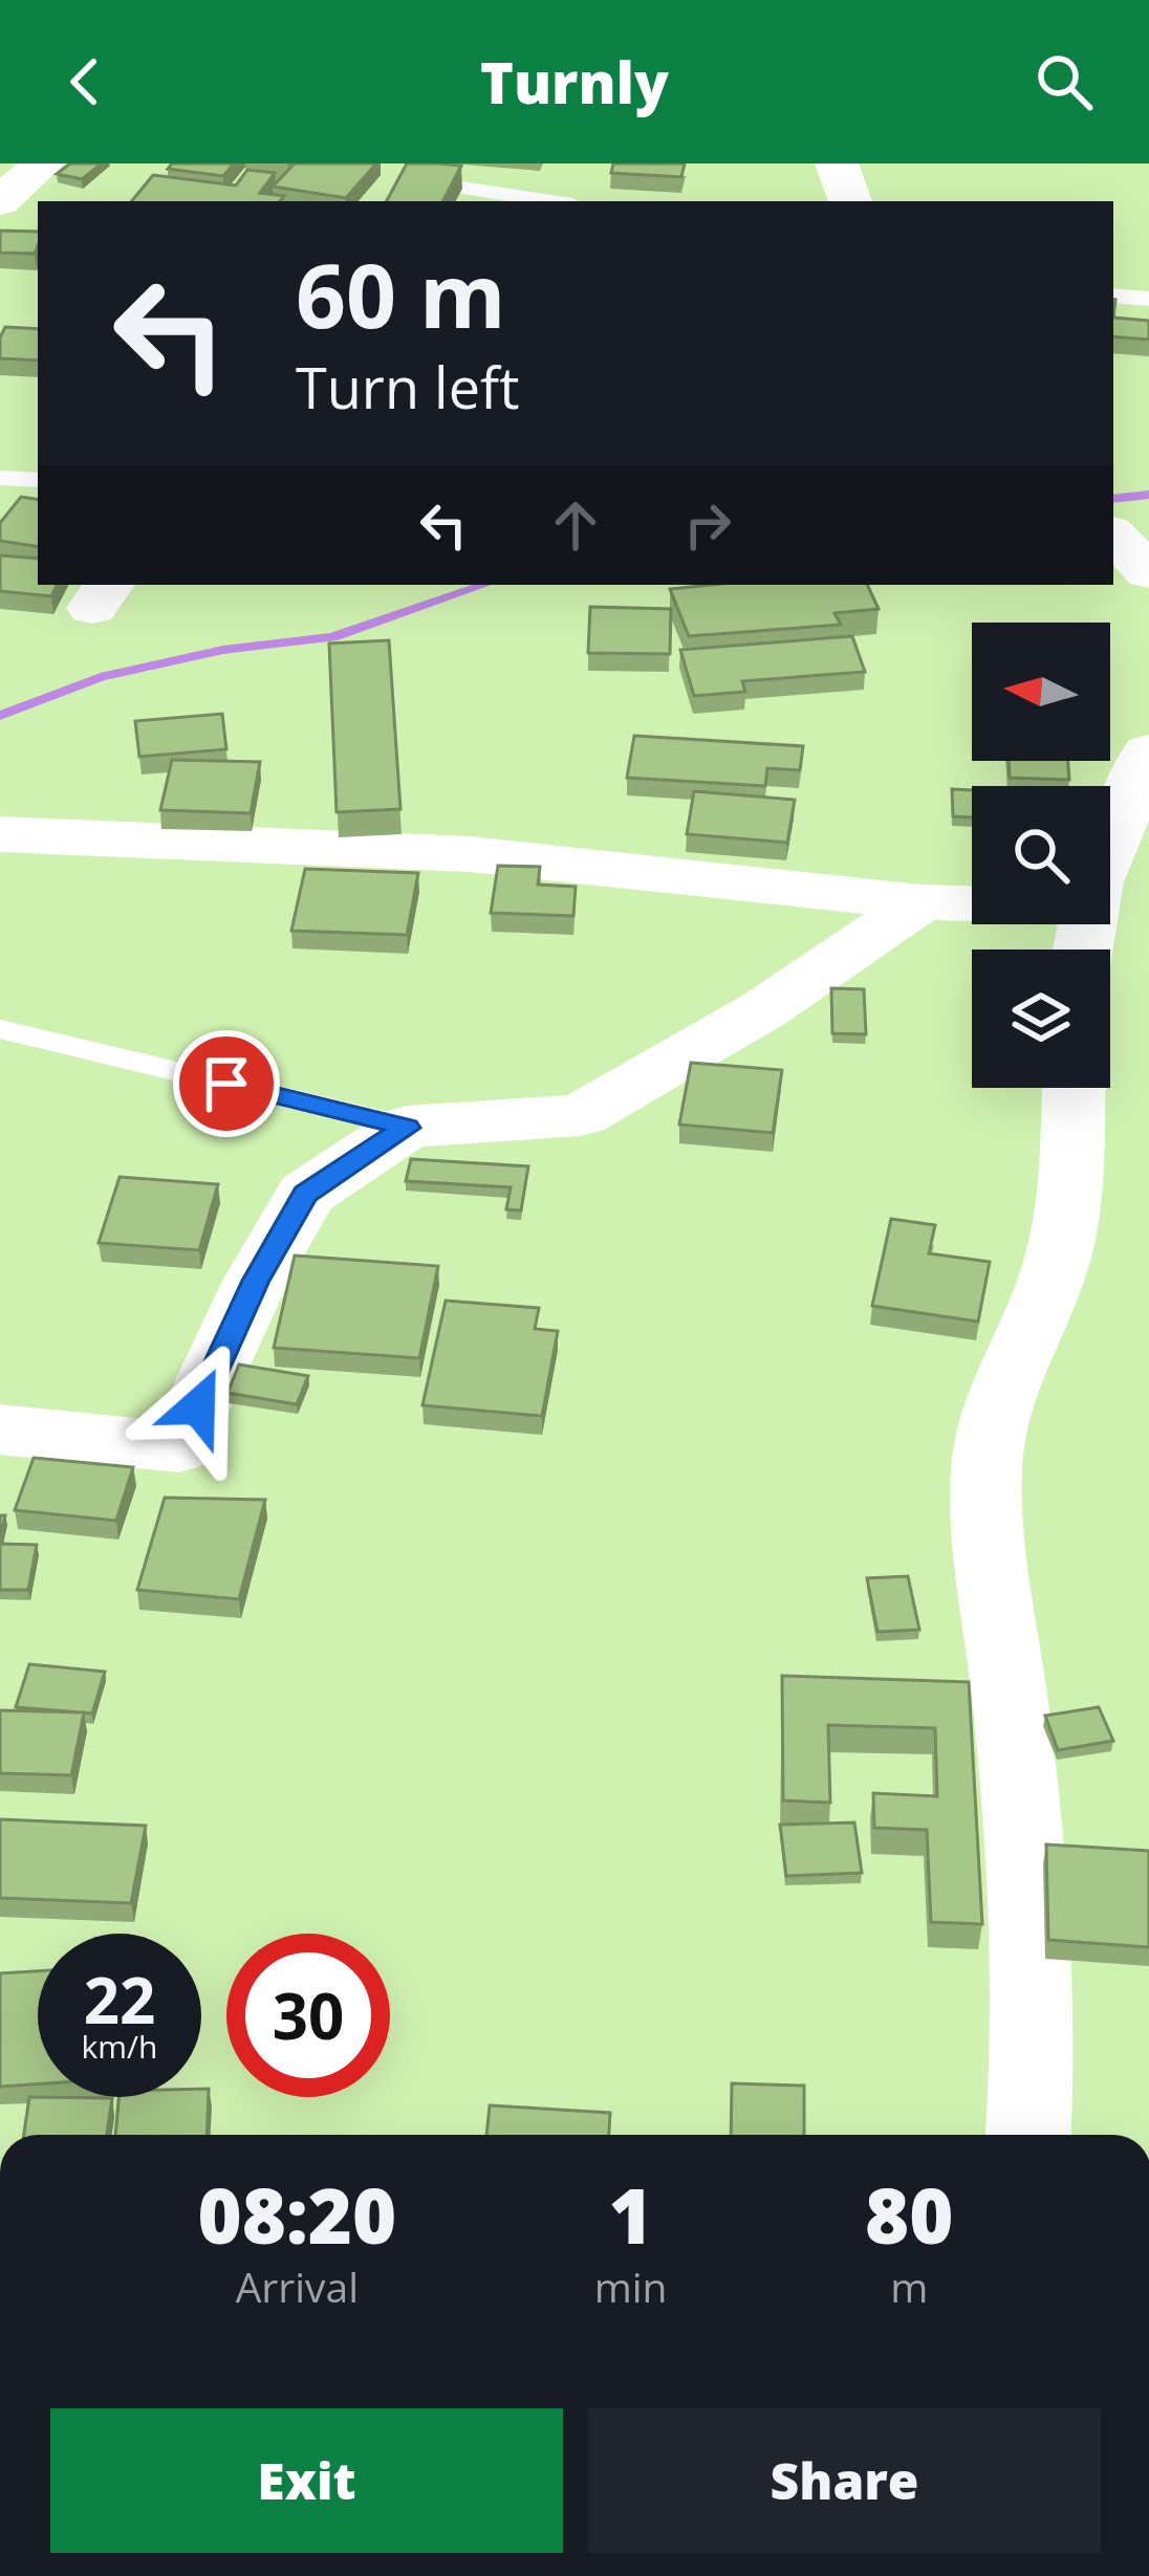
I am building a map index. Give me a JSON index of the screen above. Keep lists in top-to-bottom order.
{
  "north": "left",
  "page": {
    "header": "Turnly",
    "turn": ["60 m", "Turn left"],
    "speed": "22 km/h",
    "limit": "30",
    "eta": [
      "08:20",
      "Arrival",
      "1",
      "min",
      "80",
      "m"
    ],
    "buttons": ["Exit", "Share"]
  }
}
